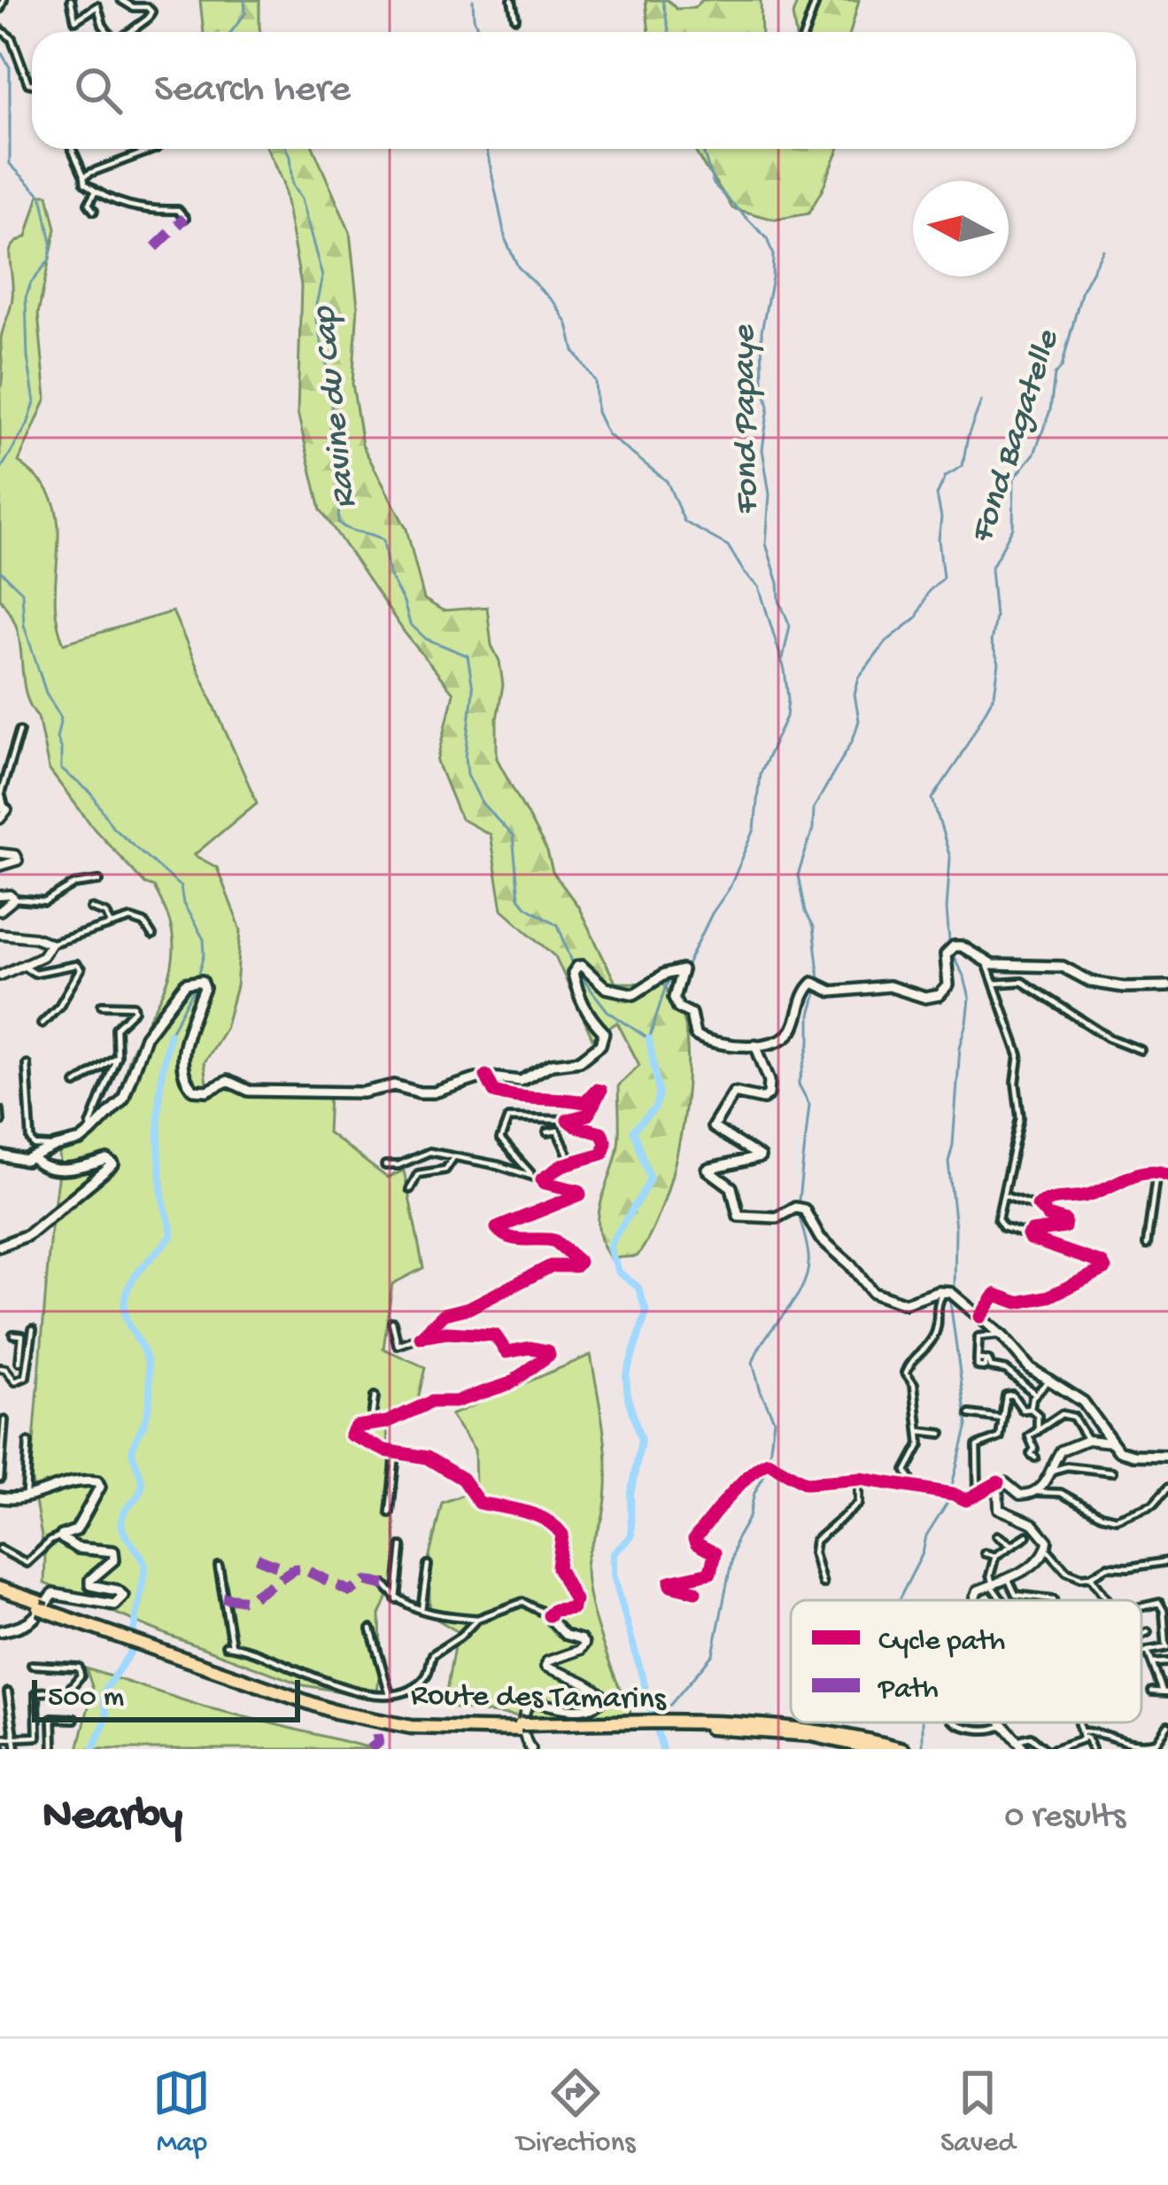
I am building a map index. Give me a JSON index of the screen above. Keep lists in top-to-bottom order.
{
  "streets": {
    "highway": ["Route des Tamarins"]
  },
  "water": ["Ravine du Cap", "Fond Papaye", "Fond Bagatelle"],
  "legend": ["Cycle path", "Path"],
  "scale_bar": "500 m",
  "north": "left",
  "page": {
    "search": "Search here",
    "scale": "500 m",
    "heading": ["Nearby", "0 results"],
    "nav": ["Map", "Directions", "Saved"]
  }
}
